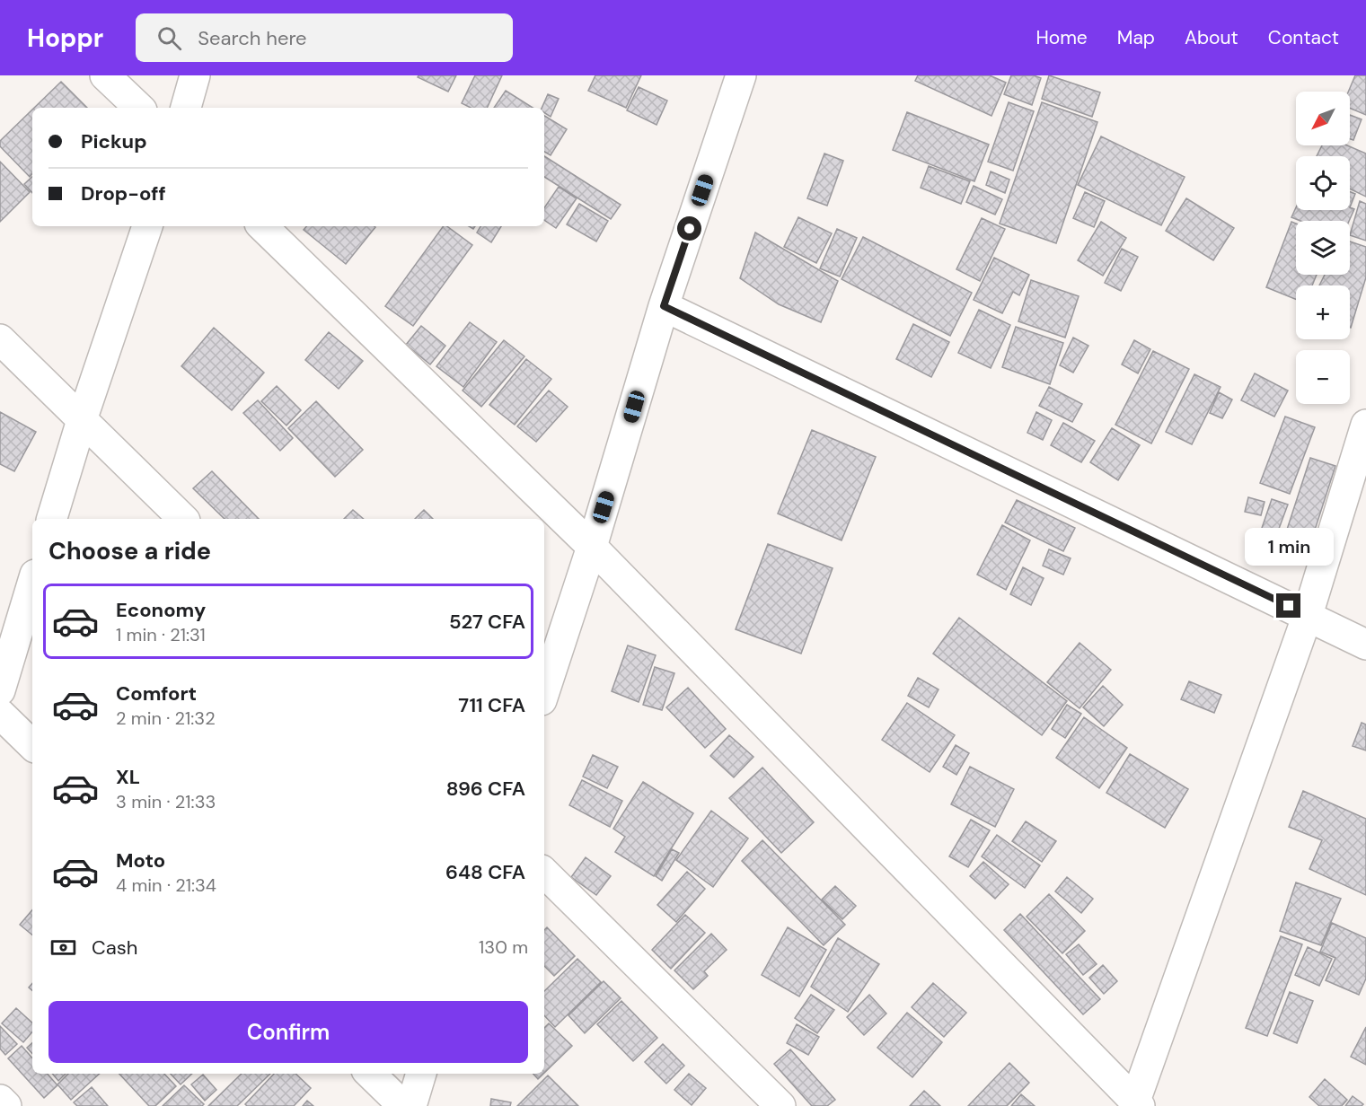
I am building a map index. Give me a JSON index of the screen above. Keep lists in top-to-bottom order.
{
  "north": "bottom left",
  "page": {
    "header": "Hoppr",
    "search": "Search here",
    "nav": [
      "Home",
      "Map",
      "About",
      "Contact"
    ],
    "map_buttons": ["+", "−"],
    "banner": ["Pickup", "Drop-off"],
    "heading": "Choose a ride",
    "bubble": "1 min",
    "list": [
      {
        "name": "Economy",
        "note": "1 min · 21:31",
        "value": "527 CFA"
      },
      {
        "name": "Comfort",
        "note": "2 min · 21:32",
        "value": "711 CFA"
      },
      {
        "name": "XL",
        "note": "3 min · 21:33",
        "value": "896 CFA"
      },
      {
        "name": "Moto",
        "note": "4 min · 21:34",
        "value": "648 CFA"
      }
    ],
    "pay": ["Cash", "130 m"],
    "buttons": "Confirm"
  }
}
